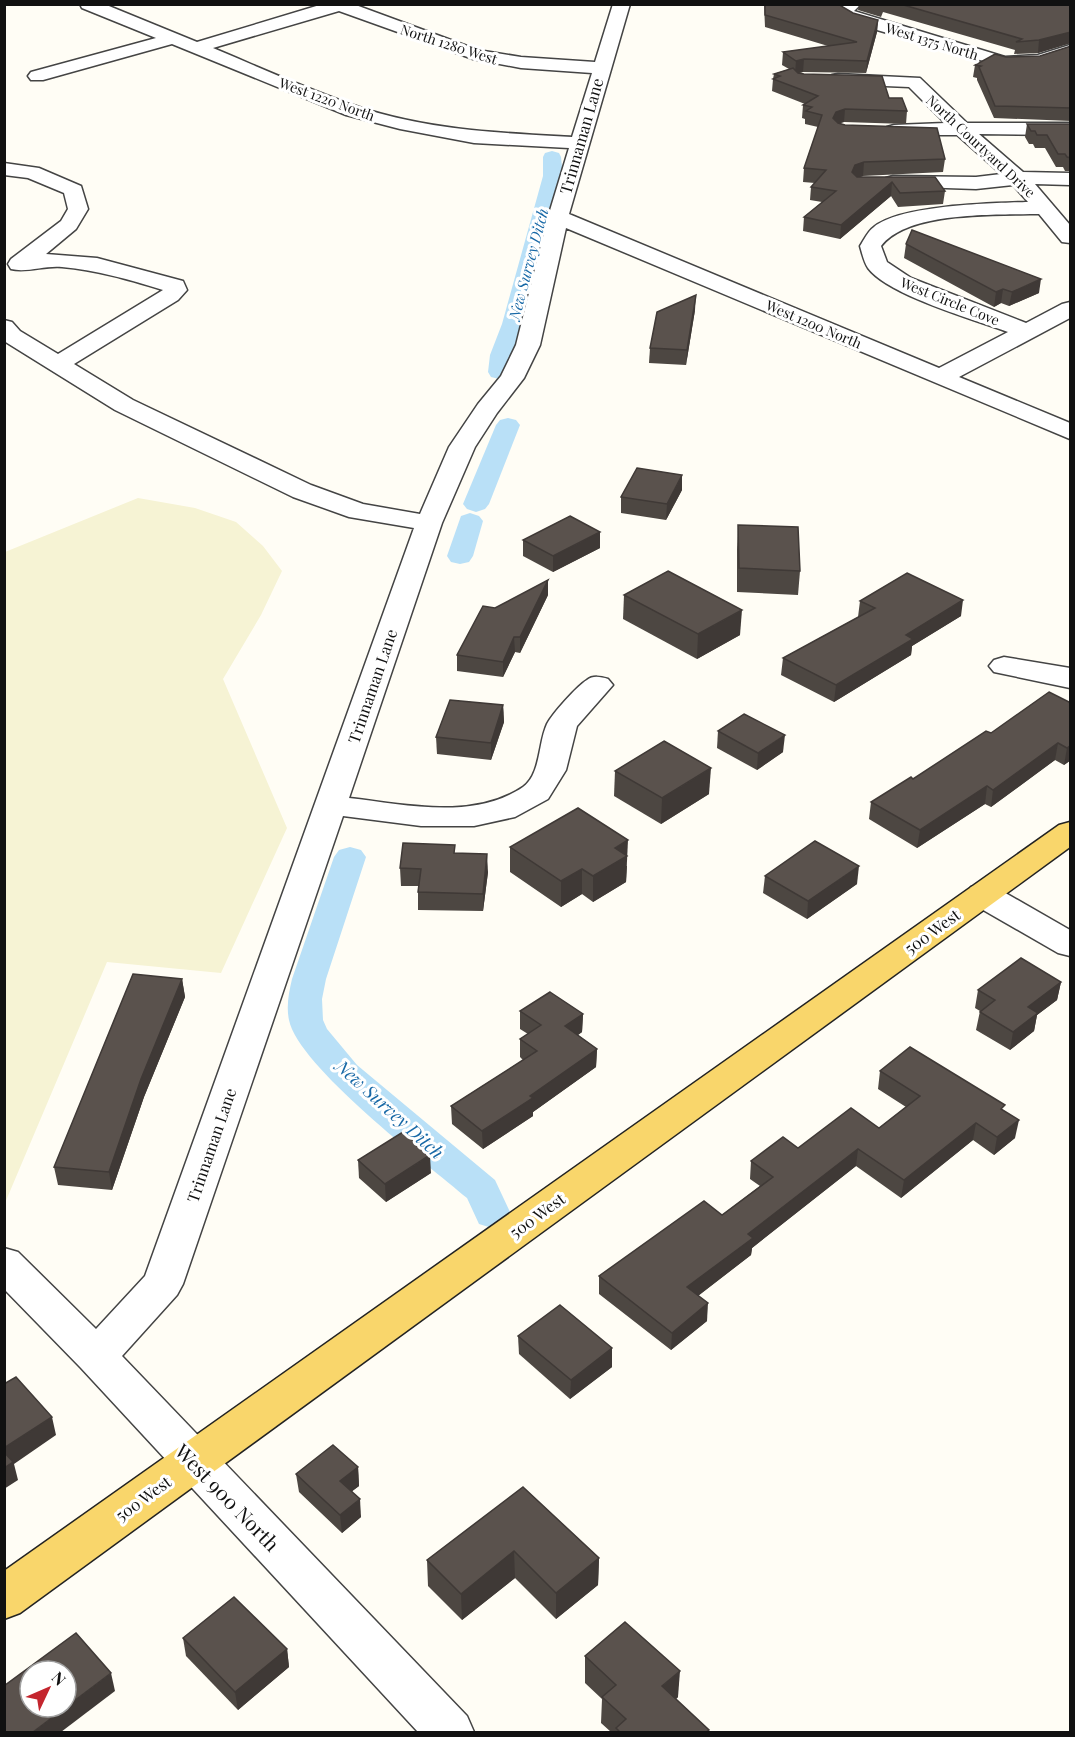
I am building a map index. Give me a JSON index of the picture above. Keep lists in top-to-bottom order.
{
  "streets": {
    "main road": ["500 West"],
    "street": [
      "West 1375 North",
      "North 1280 West",
      "West 1220 North",
      "Trinnaman Lane",
      "North Courtyard Drive",
      "West Circle Cove",
      "West 1200 North",
      "West 900 North"
    ]
  },
  "crossings": [
    ["North 1280 West", "Trinnaman Lane"],
    ["West 1220 North", "Trinnaman Lane"],
    ["Trinnaman Lane", "West 1200 North"],
    ["Trinnaman Lane", "West 900 North"],
    ["North Courtyard Drive", "West Circle Cove"],
    ["500 West", "West 900 North"]
  ],
  "water": ["New Survey Ditch"],
  "north": "top right"
}
